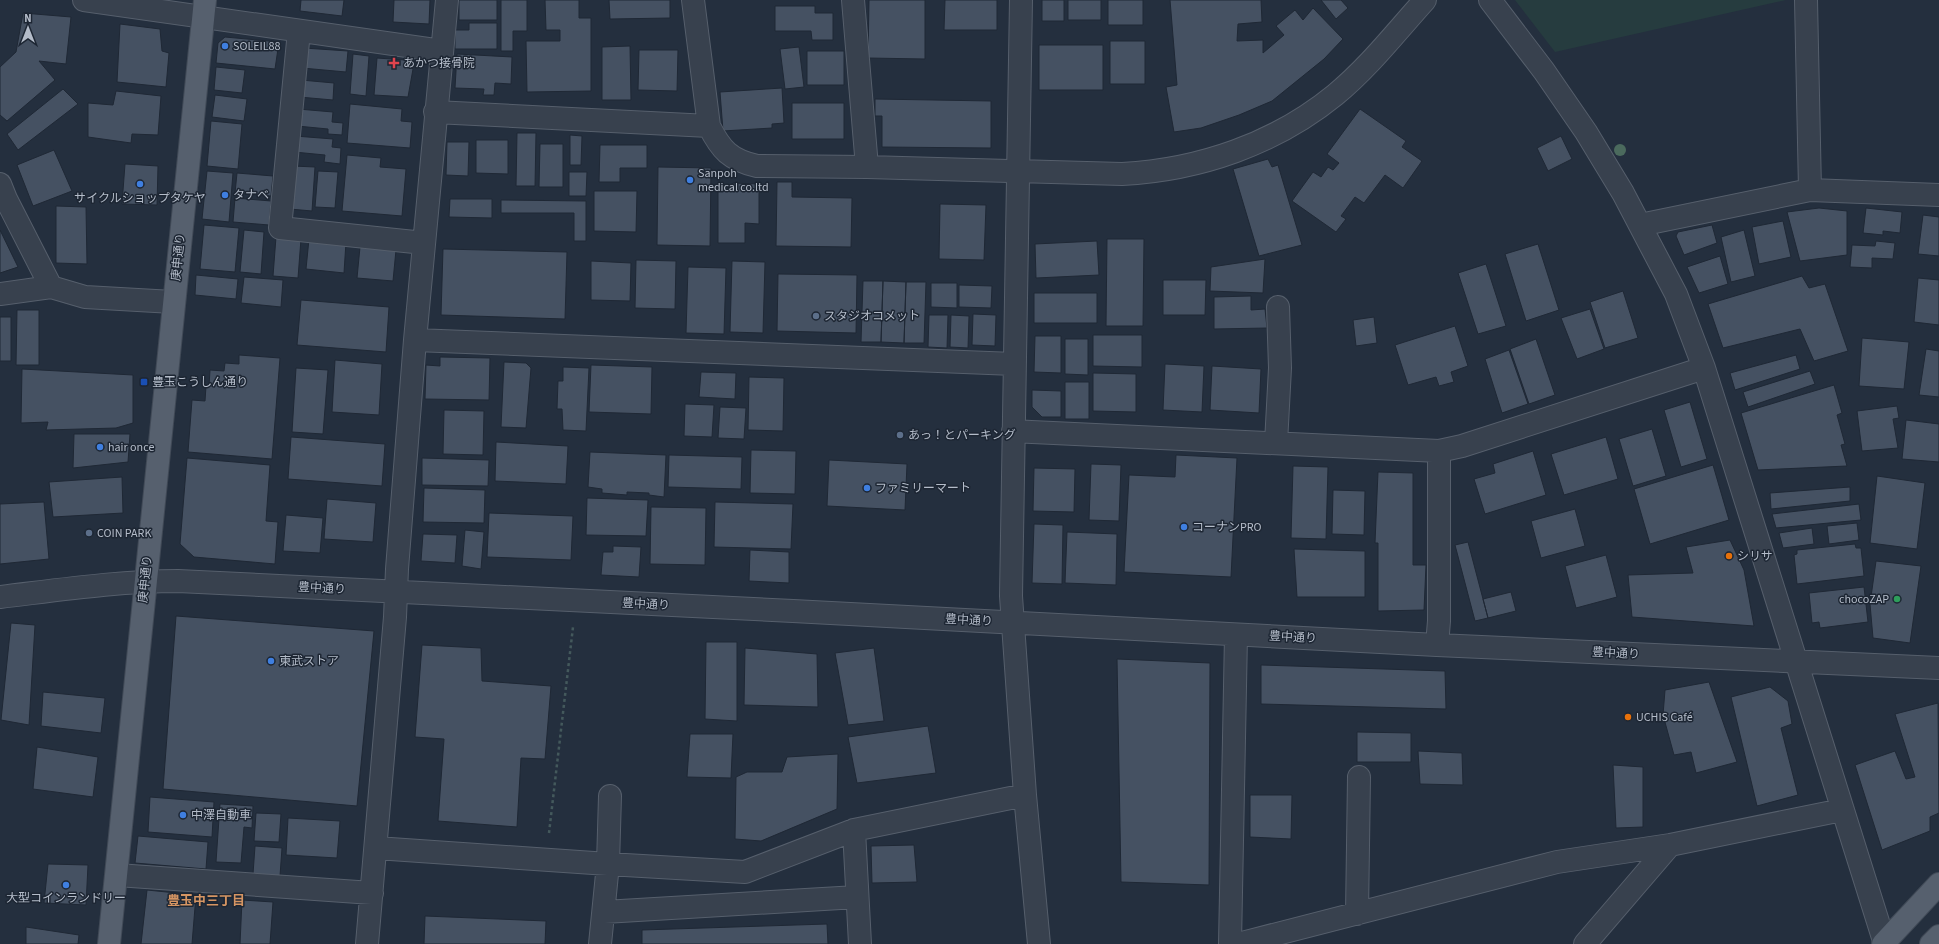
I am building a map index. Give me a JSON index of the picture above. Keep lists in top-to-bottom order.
{
  "streets": {
    "main road": ["庚申通り"],
    "street": ["豊中通り"]
  },
  "crossings": [
    ["庚申通り", "豊中通り"]
  ],
  "districts": ["豊玉中三丁目"],
  "places": {
    "other": [
      "SOLEIL88",
      "Sanpoh medical co.ltd",
      "サイクルショップタケヤ",
      "タナベ",
      "スタジオコメット",
      "あっ！とパーキング",
      "hair once",
      "ファミリーマート",
      "コーナンPRO",
      "COIN PARK",
      "シリサ",
      "chocoZAP",
      "東武ストア",
      "UCHIS Café",
      "中澤自動車",
      "大型コインランドリー"
    ],
    "health": ["あかつ接骨院"],
    "transit": ["豊玉こうしん通り"]
  },
  "north": "top"
}
